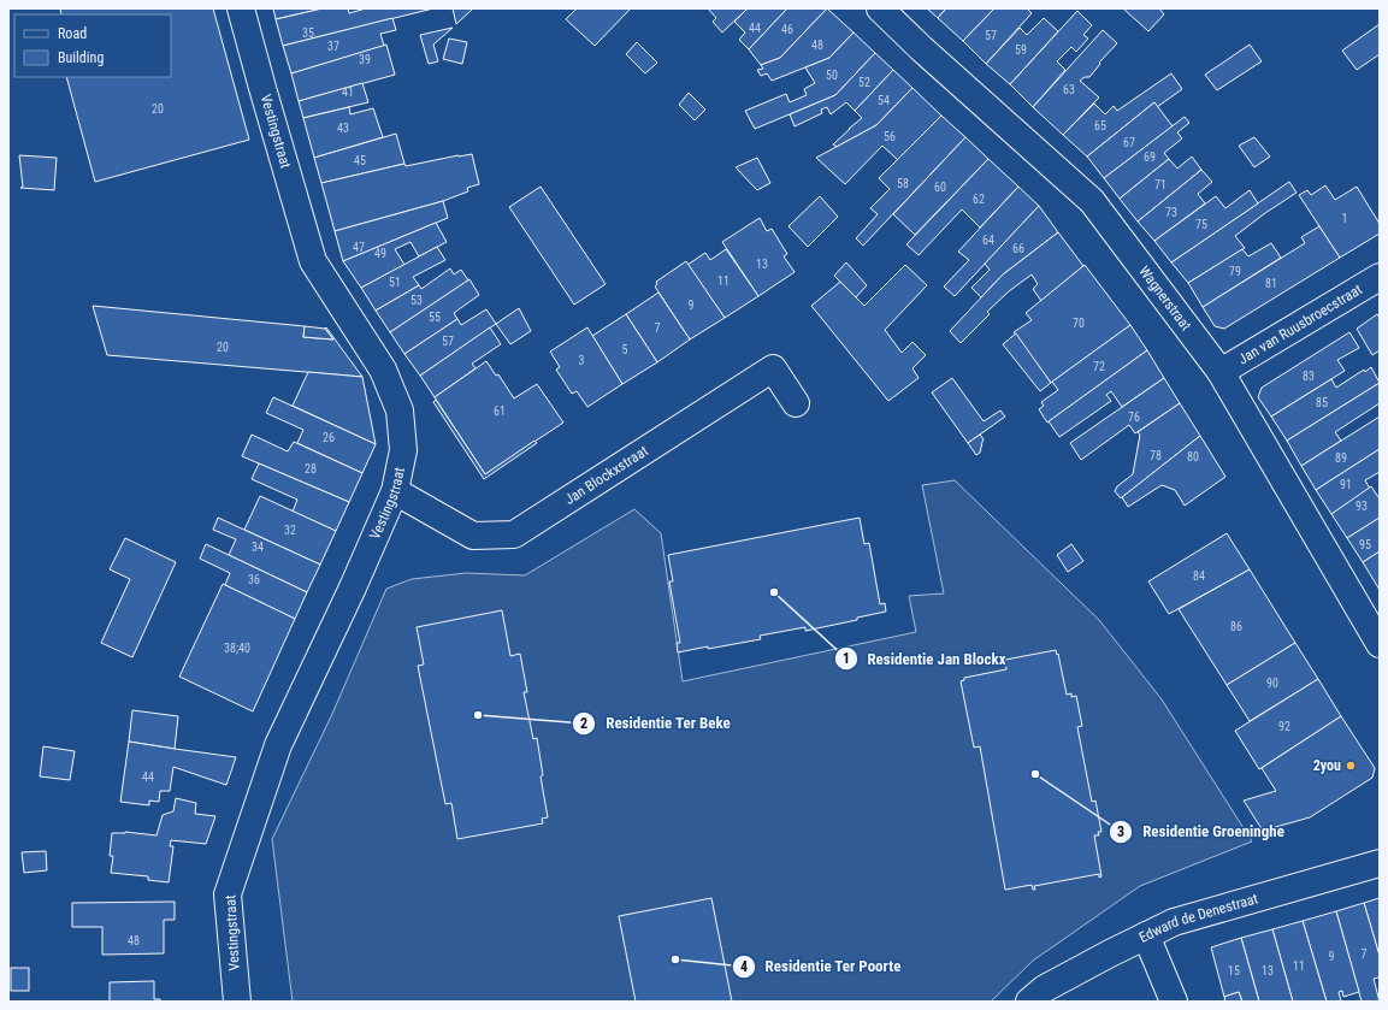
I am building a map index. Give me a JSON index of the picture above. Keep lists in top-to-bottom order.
{
  "streets": {
    "street": [
      "Vestingstraat",
      "Wagnerstraat",
      "Jan van Ruusbroecstraat",
      "Jan Blockxstraat",
      "Edward de Denestraat"
    ]
  },
  "crossings": [
    ["Vestingstraat", "Jan Blockxstraat"],
    ["Wagnerstraat", "Jan van Ruusbroecstraat"]
  ],
  "places": [
    "Residentie Jan Blockx",
    "Residentie Ter Beke",
    "2you",
    "Residentie Groeninghe",
    "Residentie Ter Poorte"
  ],
  "house_numbers": [
    "44",
    "46",
    "35",
    "57",
    "48",
    "37",
    "59",
    "39",
    "50",
    "52",
    "63",
    "41",
    "54",
    "20",
    "65",
    "43",
    "56",
    "67",
    "69",
    "45",
    "58",
    "71",
    "60",
    "62",
    "73",
    "1",
    "75",
    "64",
    "47",
    "66",
    "49",
    "13",
    "79",
    "11",
    "51",
    "81",
    "53",
    "9",
    "55",
    "70",
    "7",
    "57",
    "20",
    "5",
    "3",
    "72",
    "83",
    "85",
    "61",
    "76",
    "26",
    "78",
    "80",
    "89",
    "28",
    "91",
    "93",
    "32",
    "95",
    "34",
    "84",
    "36",
    "86",
    "38;40",
    "90",
    "92",
    "44",
    "48",
    "7",
    "9",
    "11",
    "15",
    "13"
  ],
  "legend": ["Road", "Building"]
}
